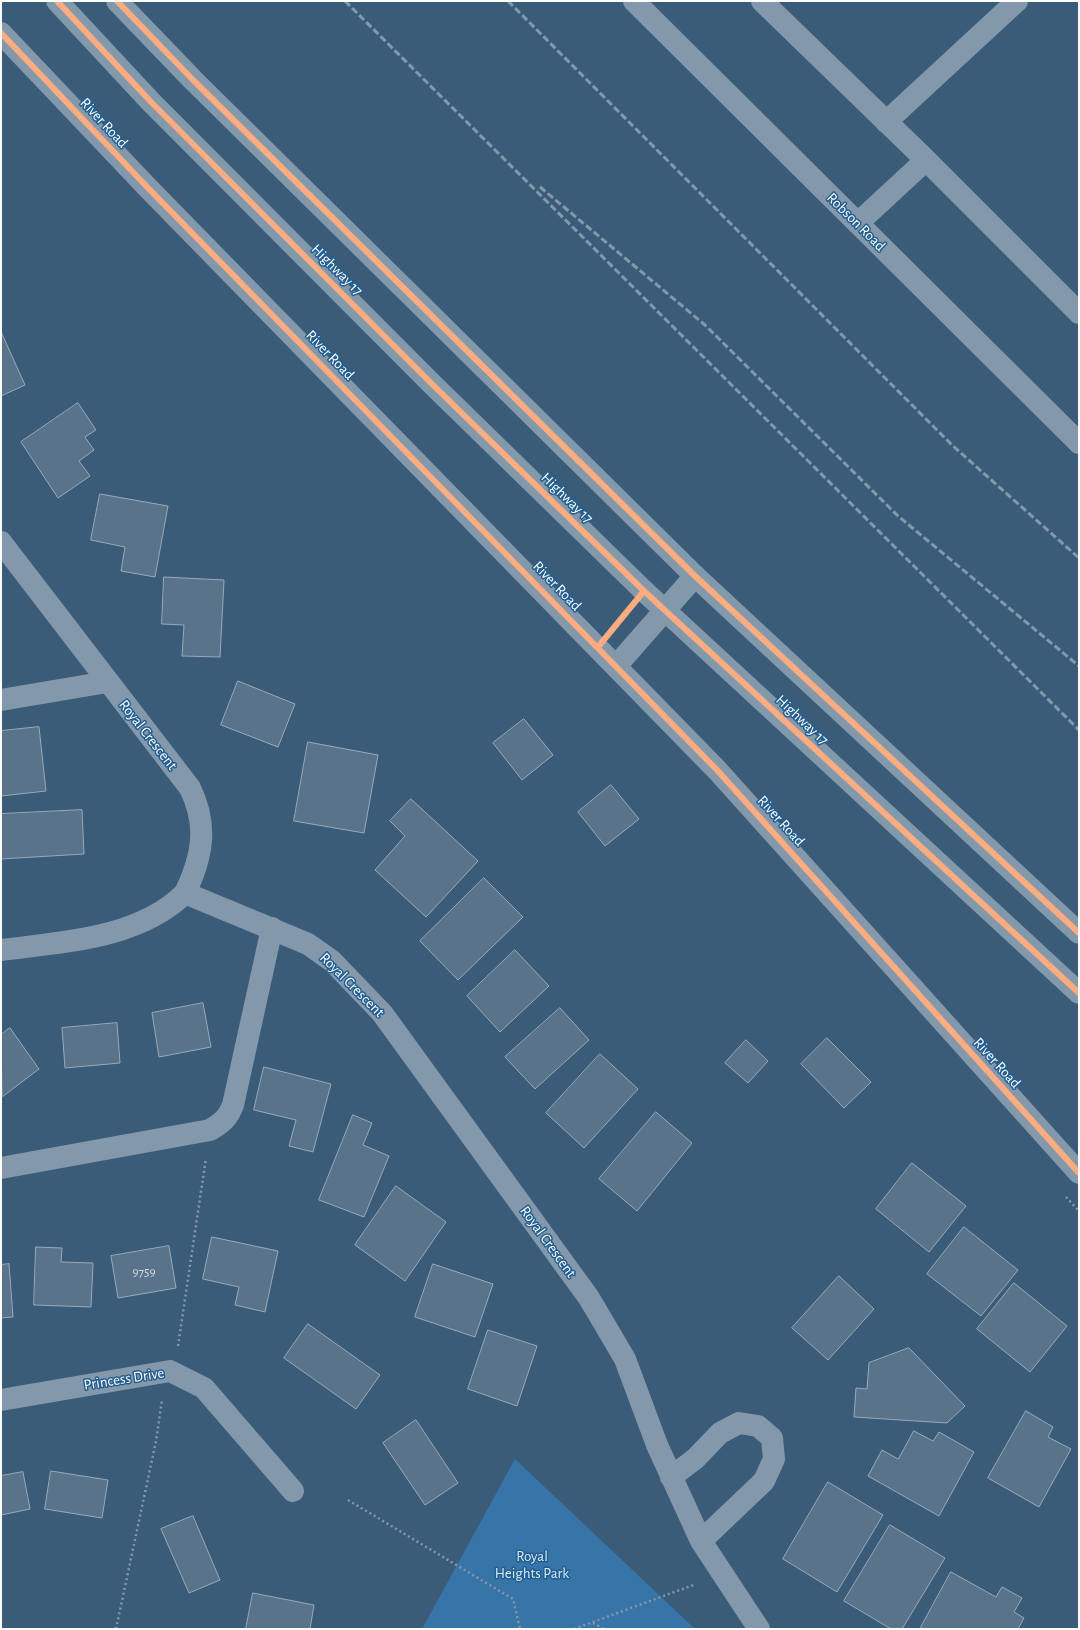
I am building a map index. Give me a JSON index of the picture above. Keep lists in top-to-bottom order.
{
  "streets": {
    "highway": ["Highway 17"],
    "street": [
      "River Road",
      "Robson Road",
      "Royal Crescent",
      "Princess Drive"
    ]
  },
  "parks": ["Royal Heights Park"],
  "house_numbers": ["9759"]
}
